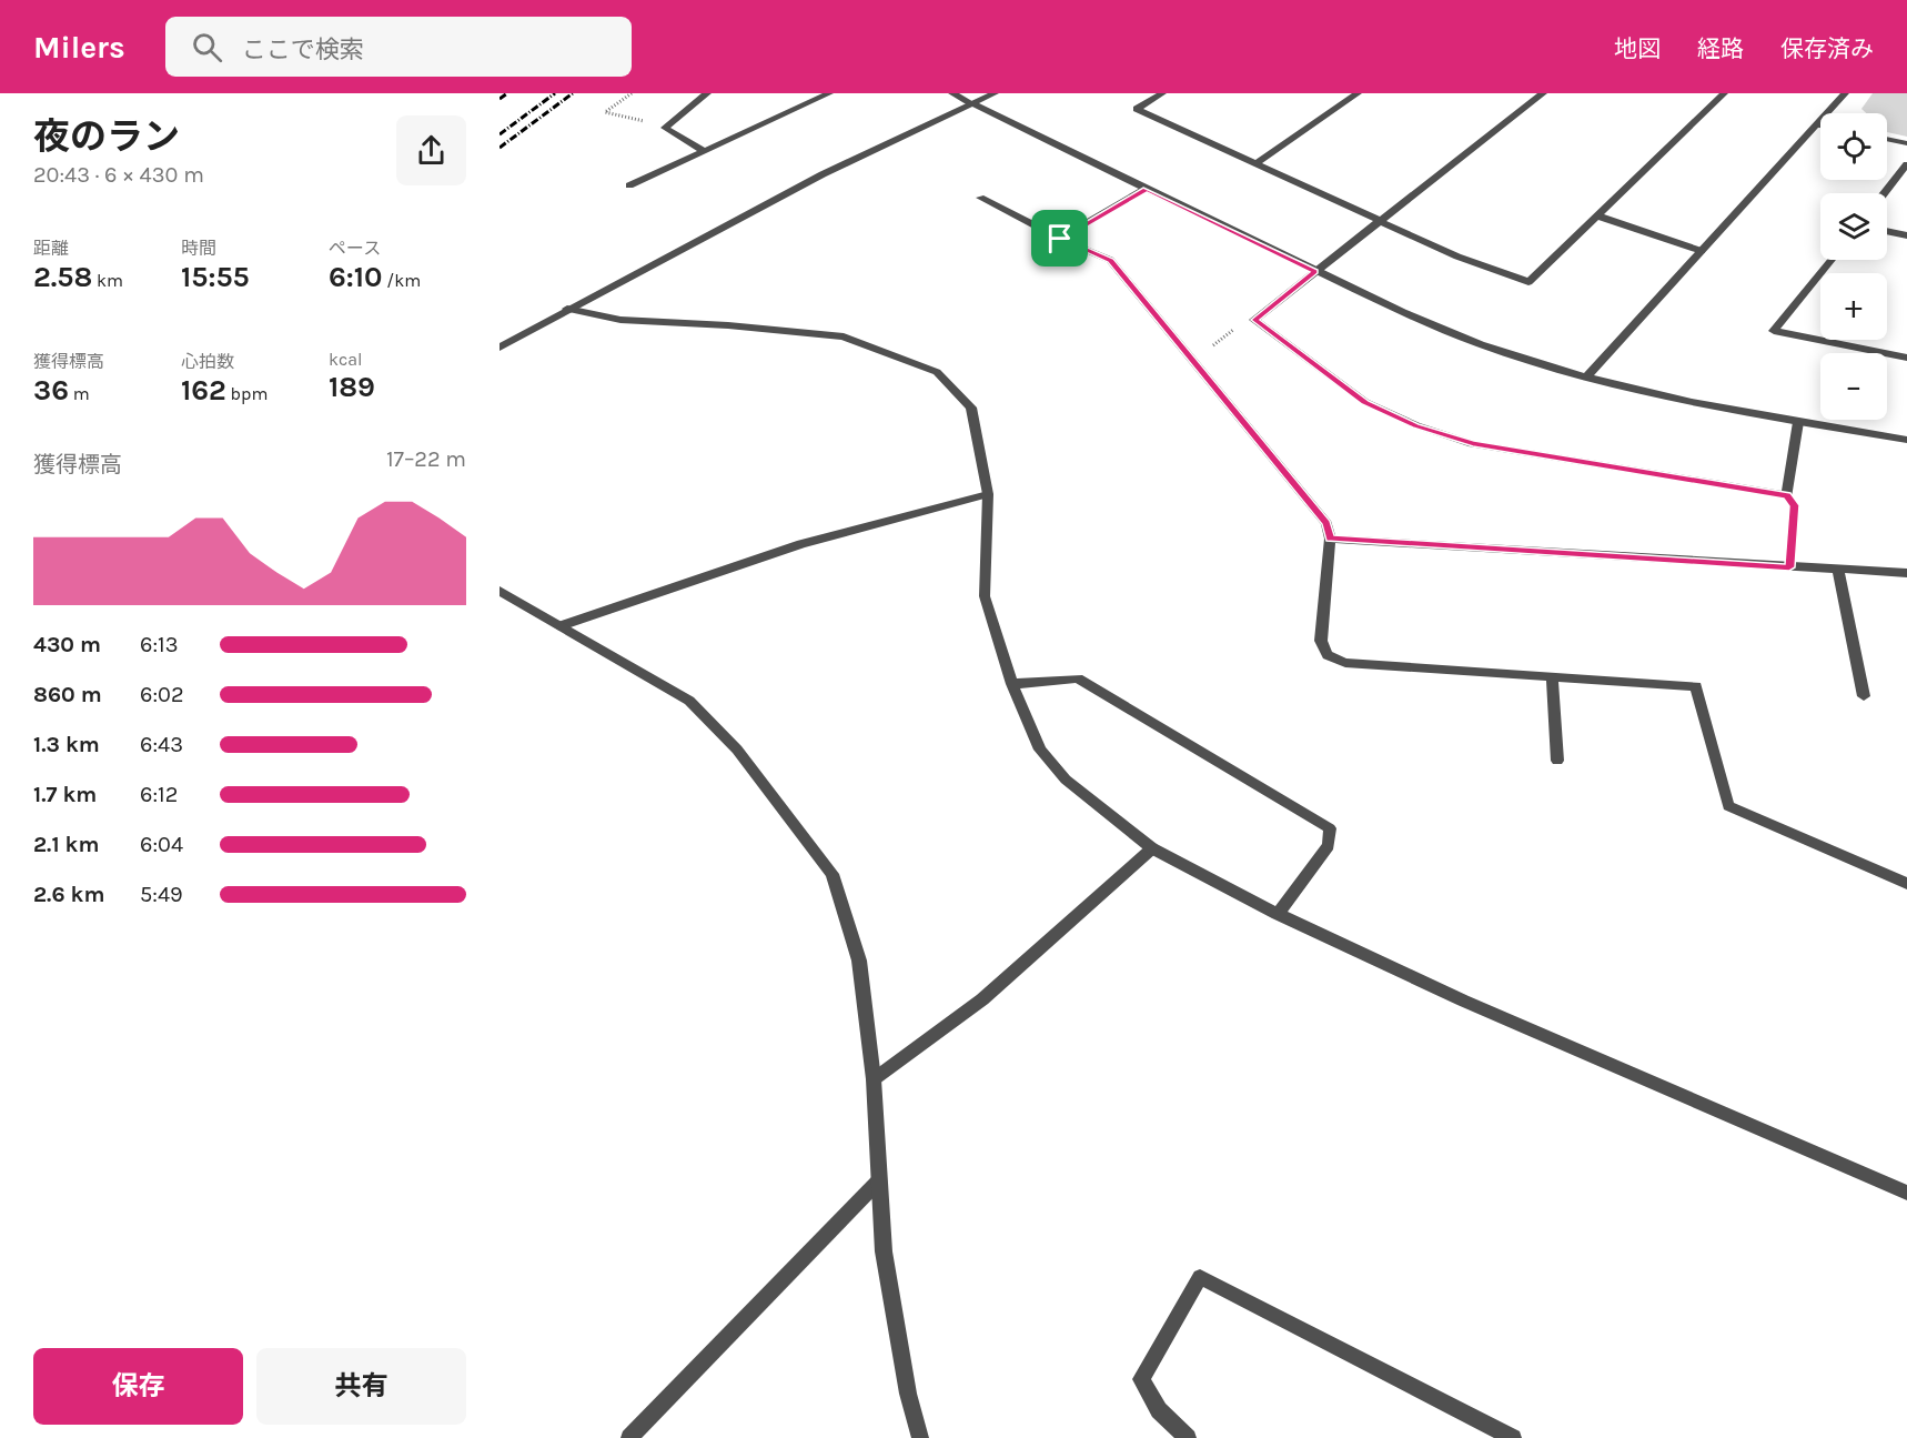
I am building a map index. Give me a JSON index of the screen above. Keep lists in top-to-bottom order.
{
  "page": {
    "header": "Milers",
    "search": "ここで検索",
    "nav": ["地図", "経路", "保存済み"],
    "heading": ["夜のラン", "20:43 · 6 × 430 m"],
    "map_buttons": ["+", "−"],
    "stats": [
      ["距離", "2.58 km"],
      ["時間", "15:55"],
      ["ペース", "6:10 /km"],
      ["獲得標高", "36 m"],
      ["心拍数", "162 bpm"],
      ["kcal", "189"]
    ],
    "chart": ["獲得標高", "17–22 m"],
    "list": [
      {
        "name": "430 m",
        "note": "6:13"
      },
      {
        "name": "860 m",
        "note": "6:02"
      },
      {
        "name": "1.3 km",
        "note": "6:43"
      },
      {
        "name": "1.7 km",
        "note": "6:12"
      },
      {
        "name": "2.1 km",
        "note": "6:04"
      },
      {
        "name": "2.6 km",
        "note": "5:49"
      }
    ],
    "buttons": ["保存", "共有"]
  }
}
